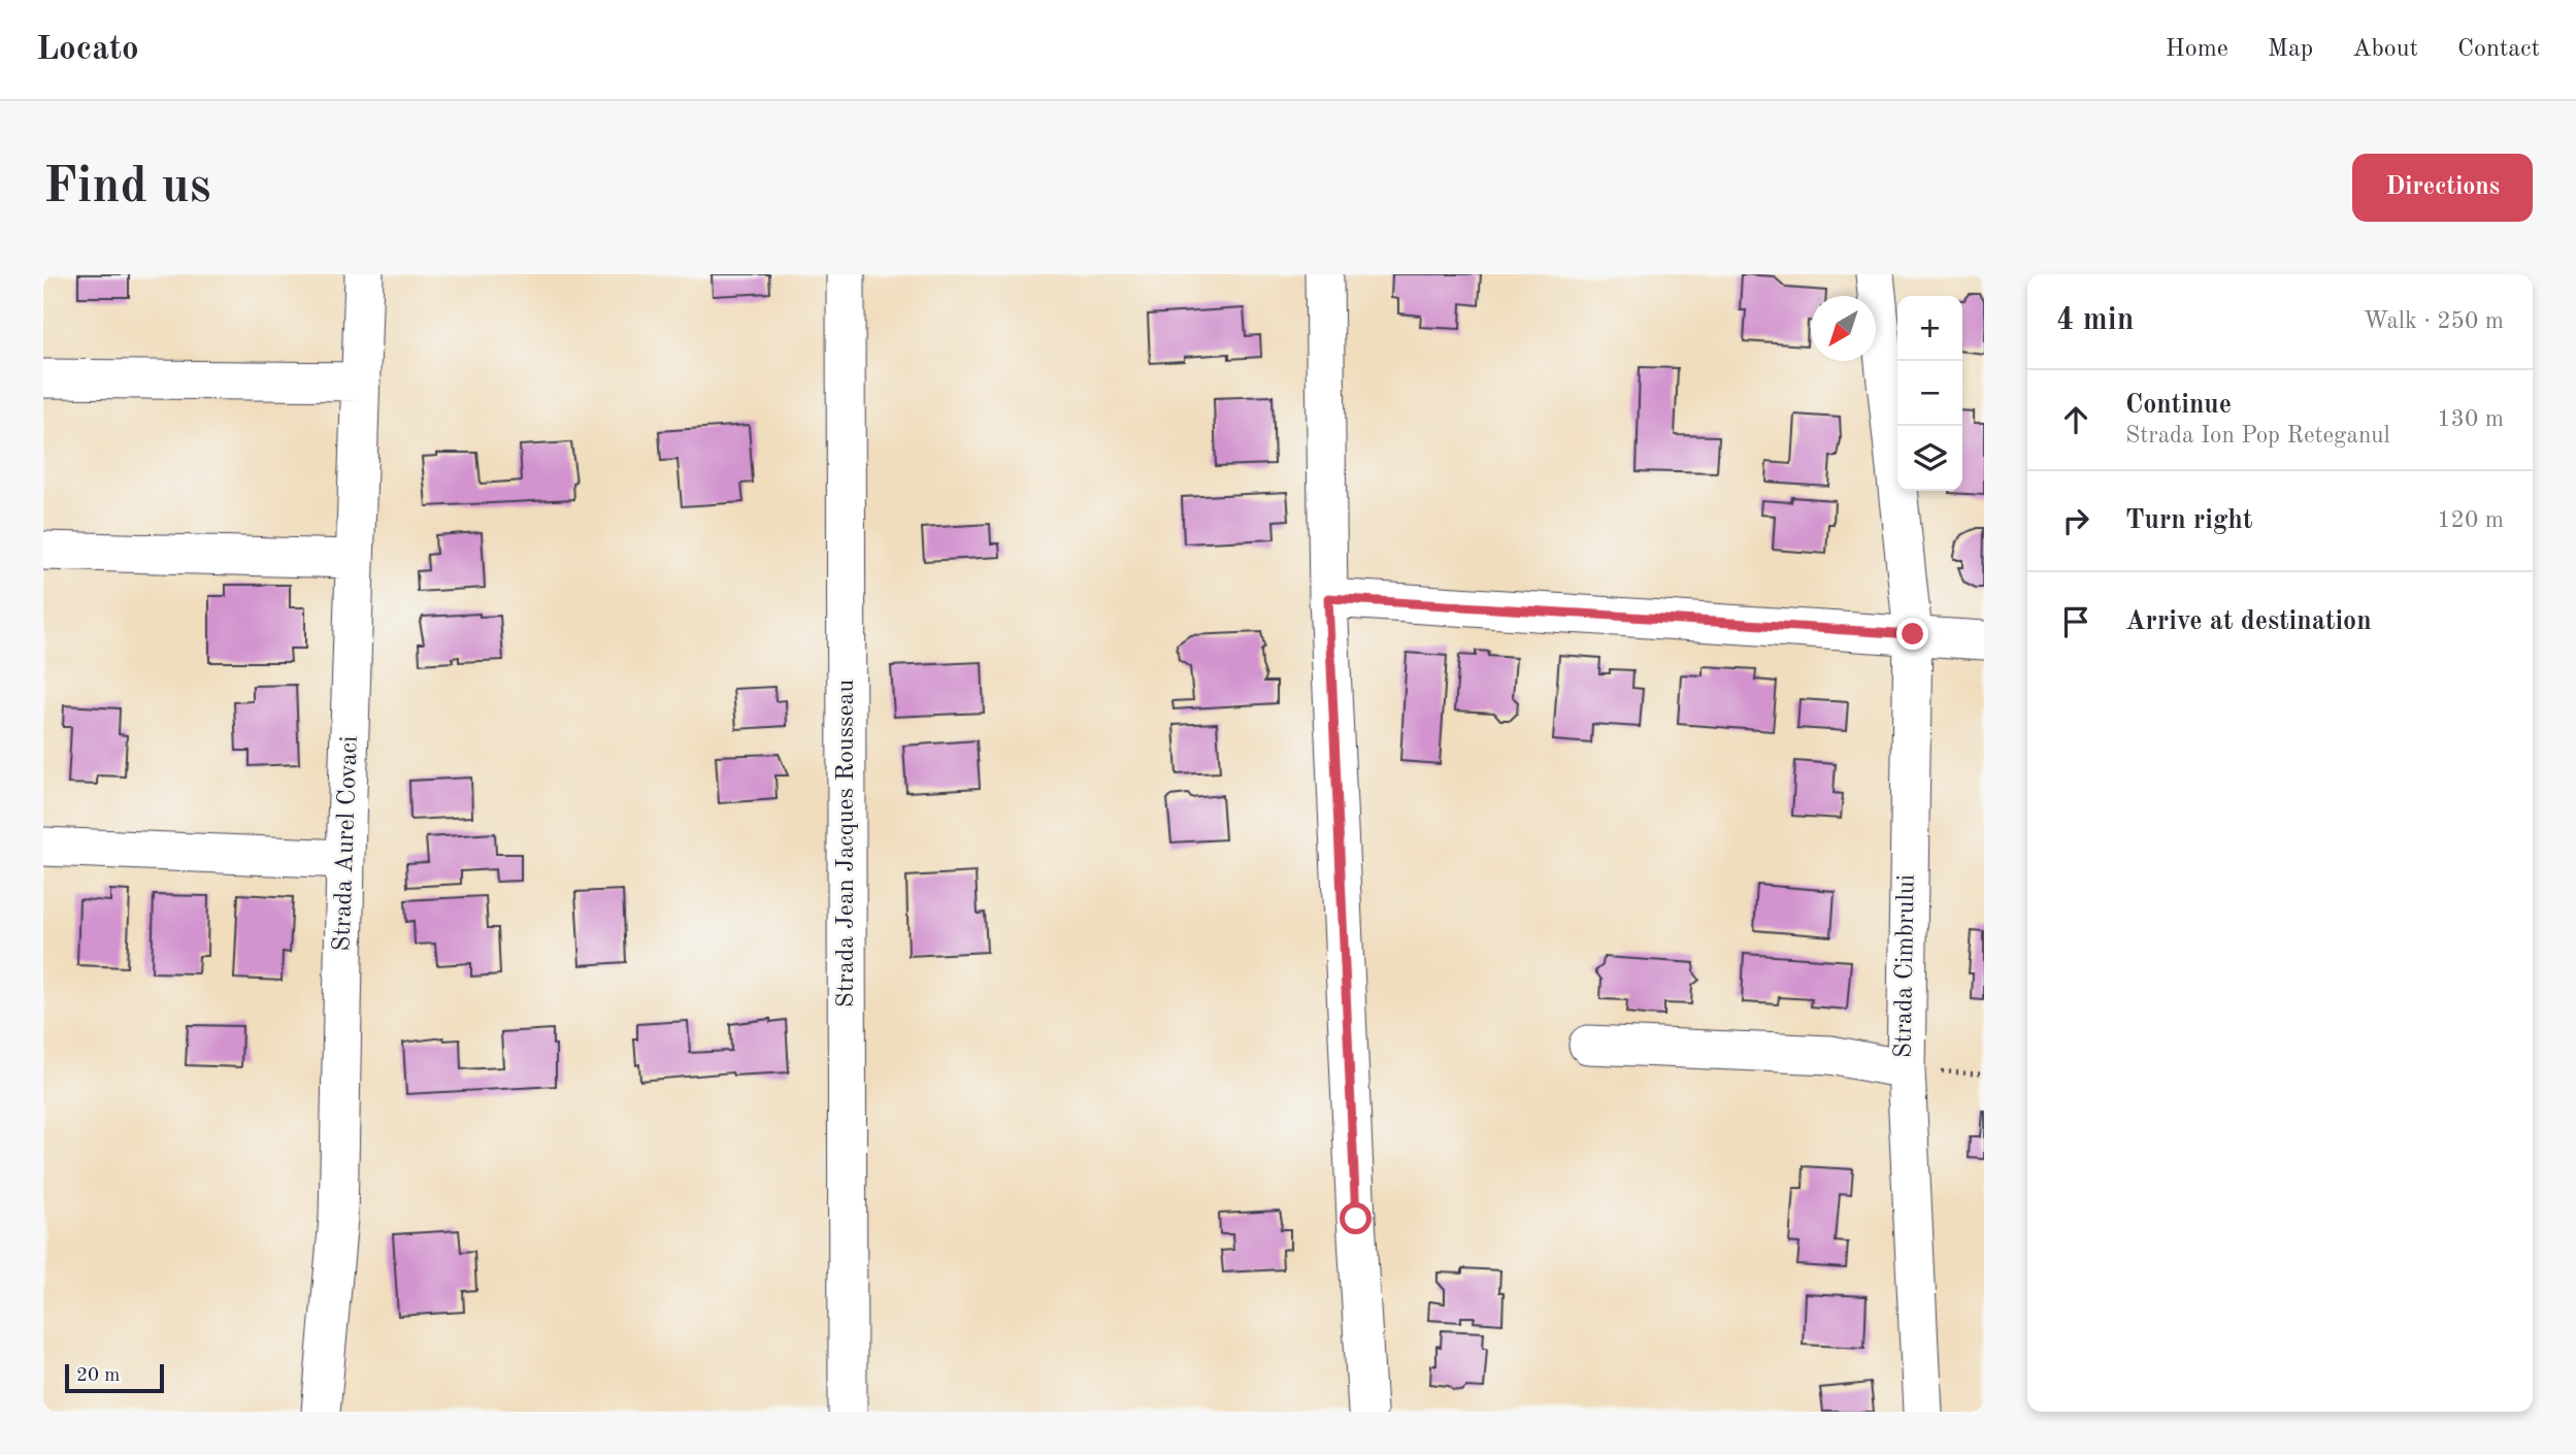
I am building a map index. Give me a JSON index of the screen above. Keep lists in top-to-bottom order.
{
  "streets": {
    "street": ["Strada Aurel Covaci", "Strada Jean Jacques Rousseau", "Strada Cimbrului"]
  },
  "scale_bar": "20 m",
  "north": "bottom left",
  "page": {
    "header": "Locato",
    "nav": [
      "Home",
      "Map",
      "About",
      "Contact"
    ],
    "buttons": "Directions",
    "title": "Find us",
    "heading": ["4 min", "Walk · 250 m"],
    "map_buttons": ["+", "−"],
    "list": [
      ["Continue", "Strada Ion Pop Reteganul", "130 m"],
      ["Turn right", "120 m"],
      "Arrive at destination"
    ],
    "scale": "20 m"
  }
}
